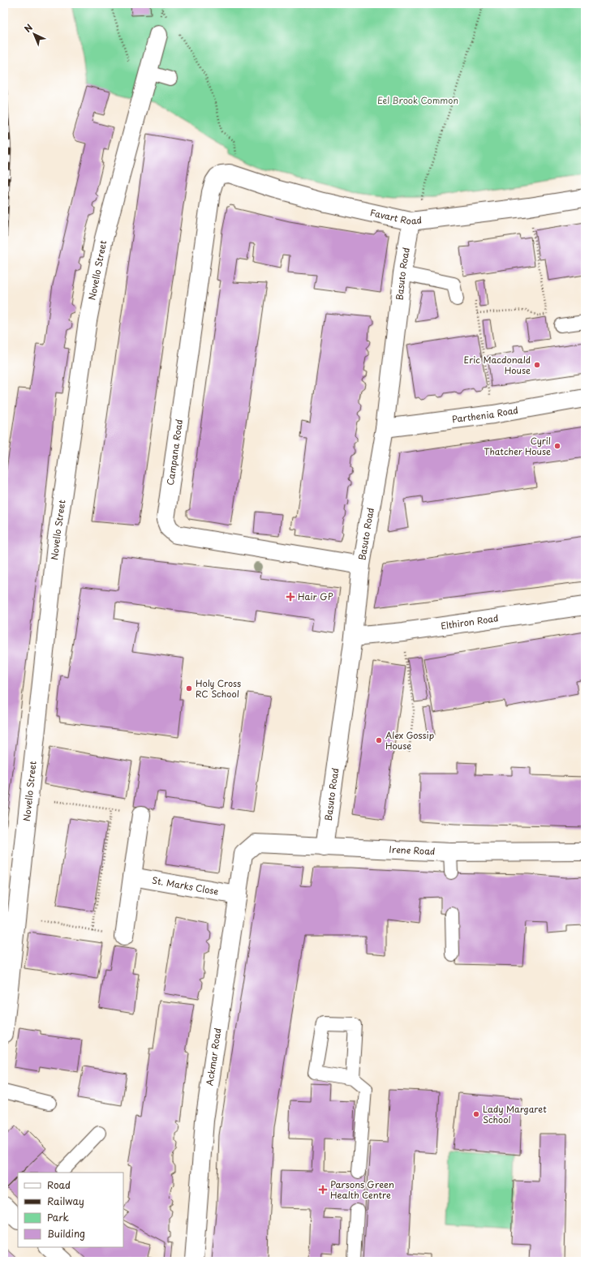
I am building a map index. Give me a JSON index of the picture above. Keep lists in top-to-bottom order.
{
  "streets": {
    "street": [
      "Favart Road",
      "Novello Street",
      "Basuto Road",
      "Parthenia Road",
      "Campana Road",
      "Elthiron Road",
      "Irene Road",
      "St. Marks Close",
      "Ackmar Road"
    ]
  },
  "crossings": [
    ["Favart Road", "Basuto Road"],
    ["Favart Road", "Campana Road"],
    ["Basuto Road", "Parthenia Road"],
    ["Basuto Road", "Campana Road"],
    ["Basuto Road", "Elthiron Road"],
    ["Basuto Road", "Irene Road"],
    ["Irene Road", "Ackmar Road"],
    ["St. Marks Close", "Ackmar Road"]
  ],
  "parks": ["Eel Brook Common"],
  "places": {
    "other": [
      "Eric Macdonald House",
      "Cyril Thatcher House",
      "Holy Cross RC School",
      "Alex Gossip House",
      "Lady Margaret School"
    ],
    "health": ["Hair GP", "Parsons Green Health Centre"]
  },
  "legend": [
    "Road",
    "Railway",
    "Park",
    "Building"
  ],
  "north": "top left"
}
